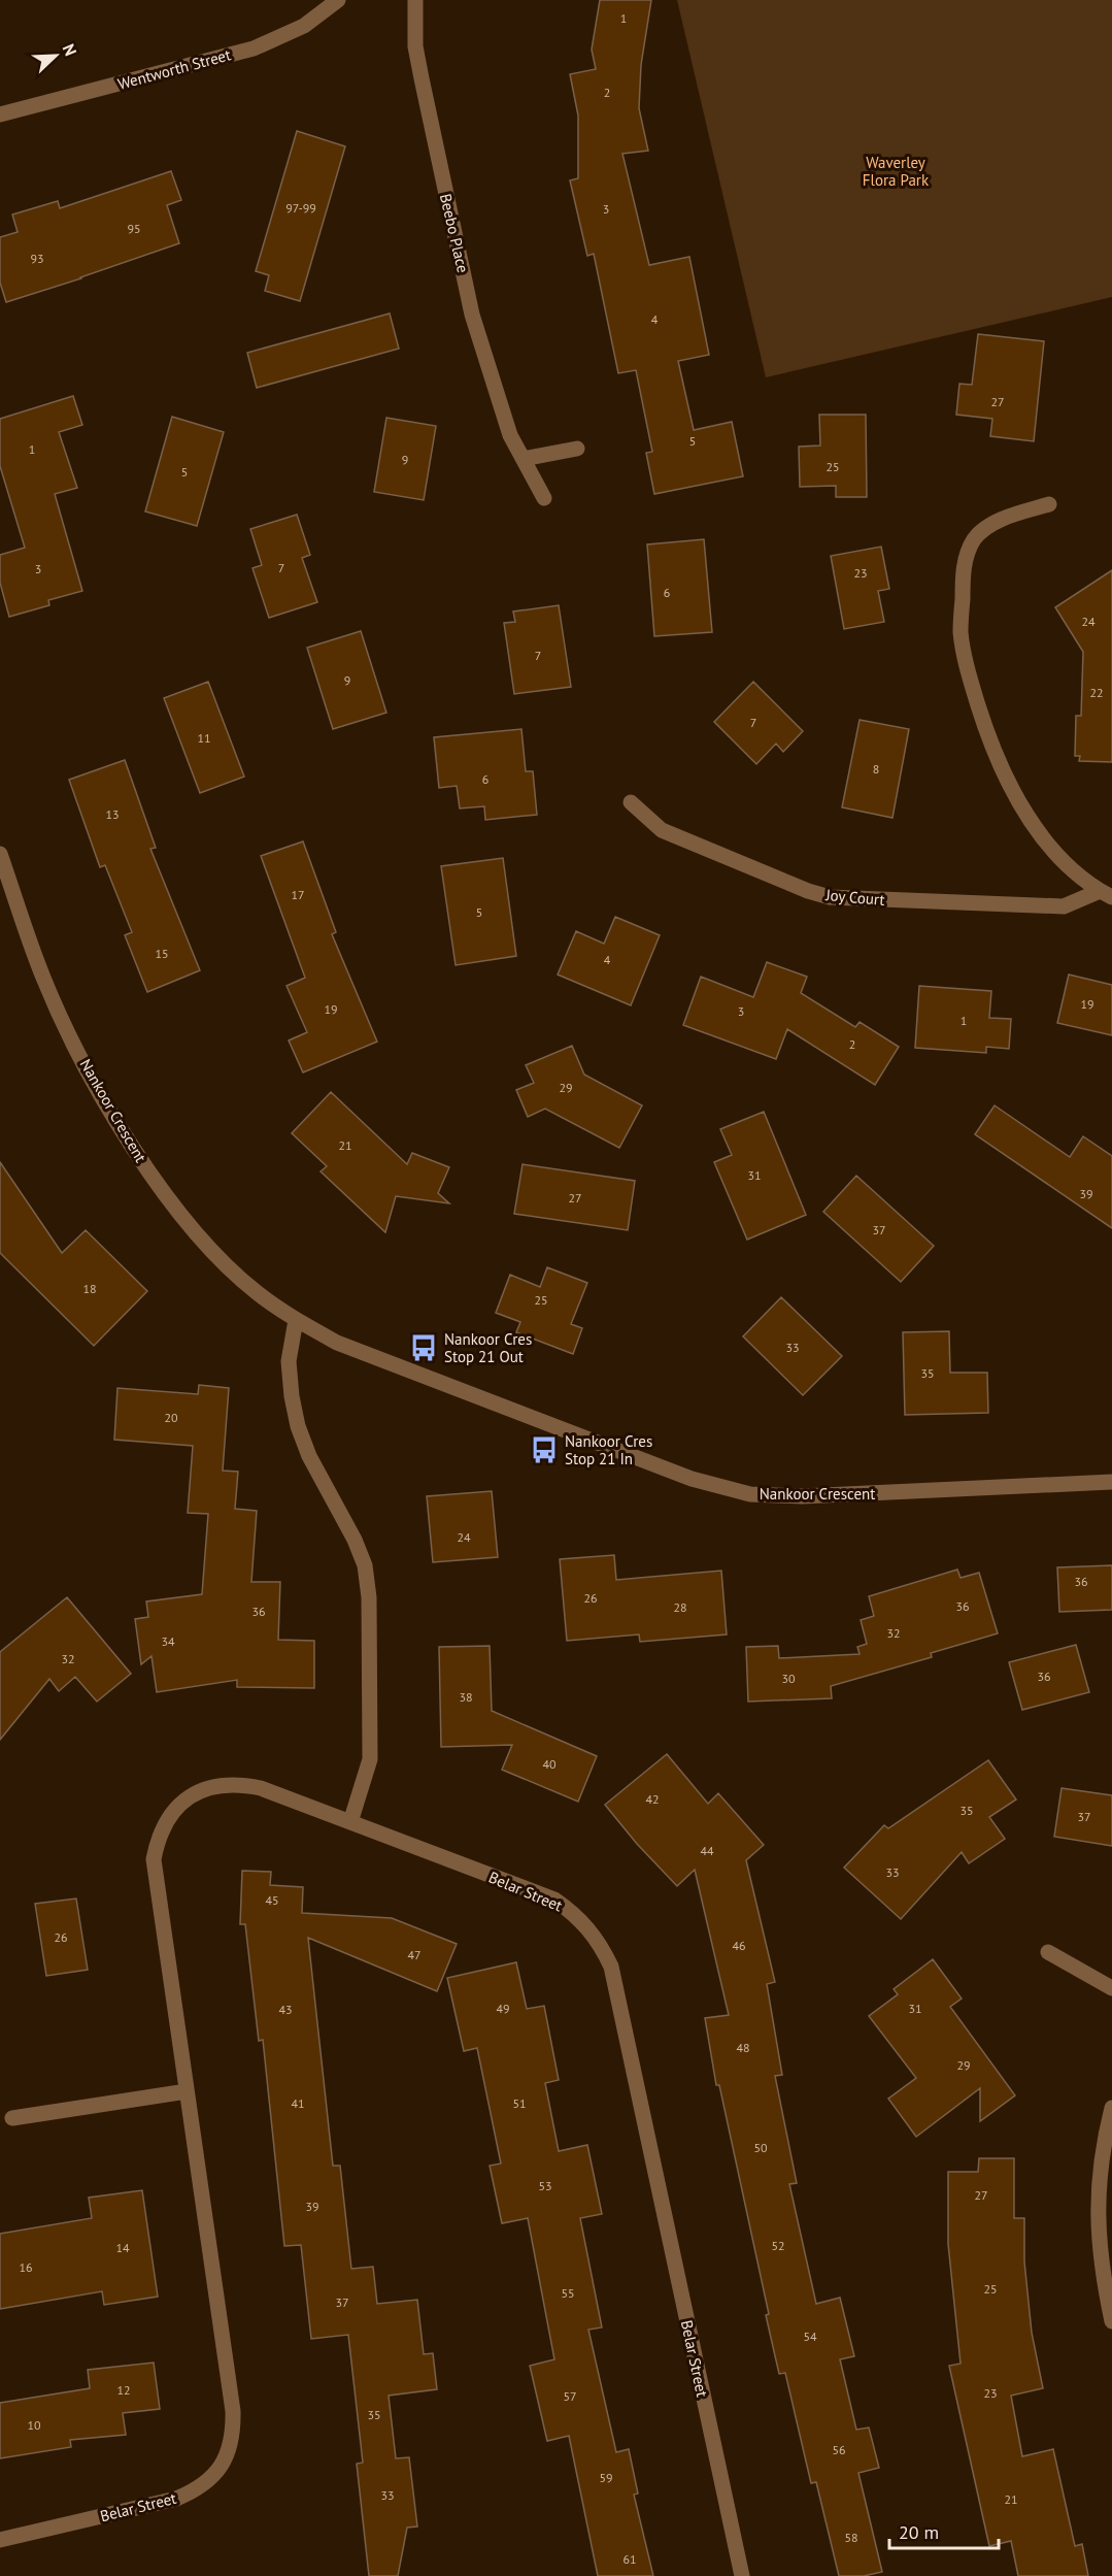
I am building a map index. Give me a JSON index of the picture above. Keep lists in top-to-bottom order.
{
  "streets": {
    "street": [
      "Wentworth Street",
      "Beebo Place",
      "Joy Court",
      "Nankoor Crescent",
      "Belar Street"
    ]
  },
  "parks": ["Waverley Flora Park"],
  "places": {
    "bus stop": ["Nankoor Cres Stop 21 Out", "Nankoor Cres Stop 21 In"]
  },
  "house_numbers": [
    "1",
    "2",
    "97-99",
    "3",
    "95",
    "93",
    "4",
    "27",
    "5",
    "1",
    "9",
    "25",
    "5",
    "7",
    "3",
    "23",
    "6",
    "24",
    "7",
    "9",
    "22",
    "7",
    "11",
    "8",
    "6",
    "13",
    "17",
    "5",
    "15",
    "4",
    "19",
    "19",
    "3",
    "1",
    "2",
    "29",
    "21",
    "31",
    "39",
    "27",
    "37",
    "18",
    "25",
    "33",
    "35",
    "20",
    "24",
    "36",
    "26",
    "36",
    "28",
    "36",
    "32",
    "34",
    "32",
    "36",
    "30",
    "38",
    "40",
    "42",
    "35",
    "37",
    "44",
    "33",
    "45",
    "26",
    "46",
    "47",
    "49",
    "31",
    "43",
    "48",
    "29",
    "41",
    "51",
    "50",
    "53",
    "27",
    "39",
    "52",
    "14",
    "16",
    "25",
    "55",
    "37",
    "54",
    "12",
    "23",
    "57",
    "35",
    "10",
    "56",
    "59",
    "33",
    "21",
    "58",
    "61"
  ],
  "scale_bar": "20 m",
  "north": "top right"
}
